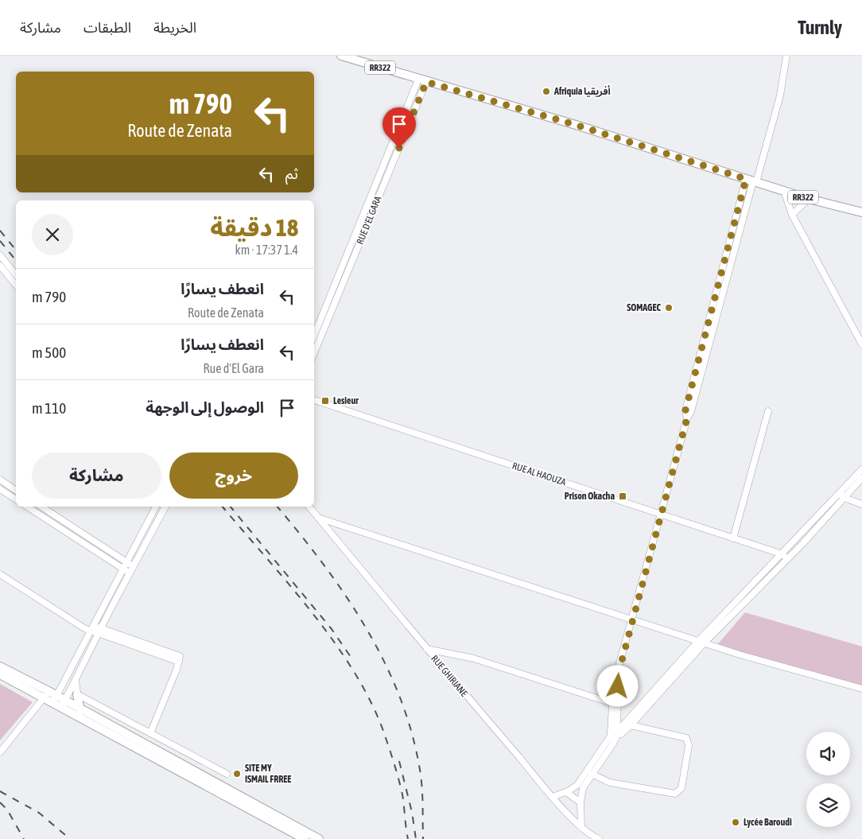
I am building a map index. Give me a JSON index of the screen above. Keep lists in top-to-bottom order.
{
  "streets": {
    "main road": ["RR322"],
    "street": ["RUE D'EL GARA", "RUE AL HAOUZA", "RUE GHIRIANE"]
  },
  "crossings": [
    ["RR322", "RUE D'EL GARA"]
  ],
  "places": {
    "other": [
      "Afriquia أفريقيا",
      "SOMAGEC",
      "SITE MY ISMAIL FRREE",
      "Lycée Baroudi"
    ],
    "transit": ["Lesieur", "Prison Okacha"]
  },
  "page": {
    "header": "Turnly",
    "nav": ["الخريطة", "الطبقات", "مشاركة"],
    "turn": ["790 m", "Route de Zenata"],
    "then": "ثم",
    "heading": ["18 دقيقة", "1.4 km · 17:37"],
    "list": [
      {
        "name": "انعطف يسارًا",
        "note": "Route de Zenata",
        "value": "790 m"
      },
      {
        "name": "انعطف يسارًا",
        "note": "Rue d'El Gara",
        "value": "500 m"
      },
      {
        "name": "الوصول إلى الوجهة",
        "value": "110 m"
      }
    ],
    "buttons": ["خروج", "مشاركة"]
  }
}
